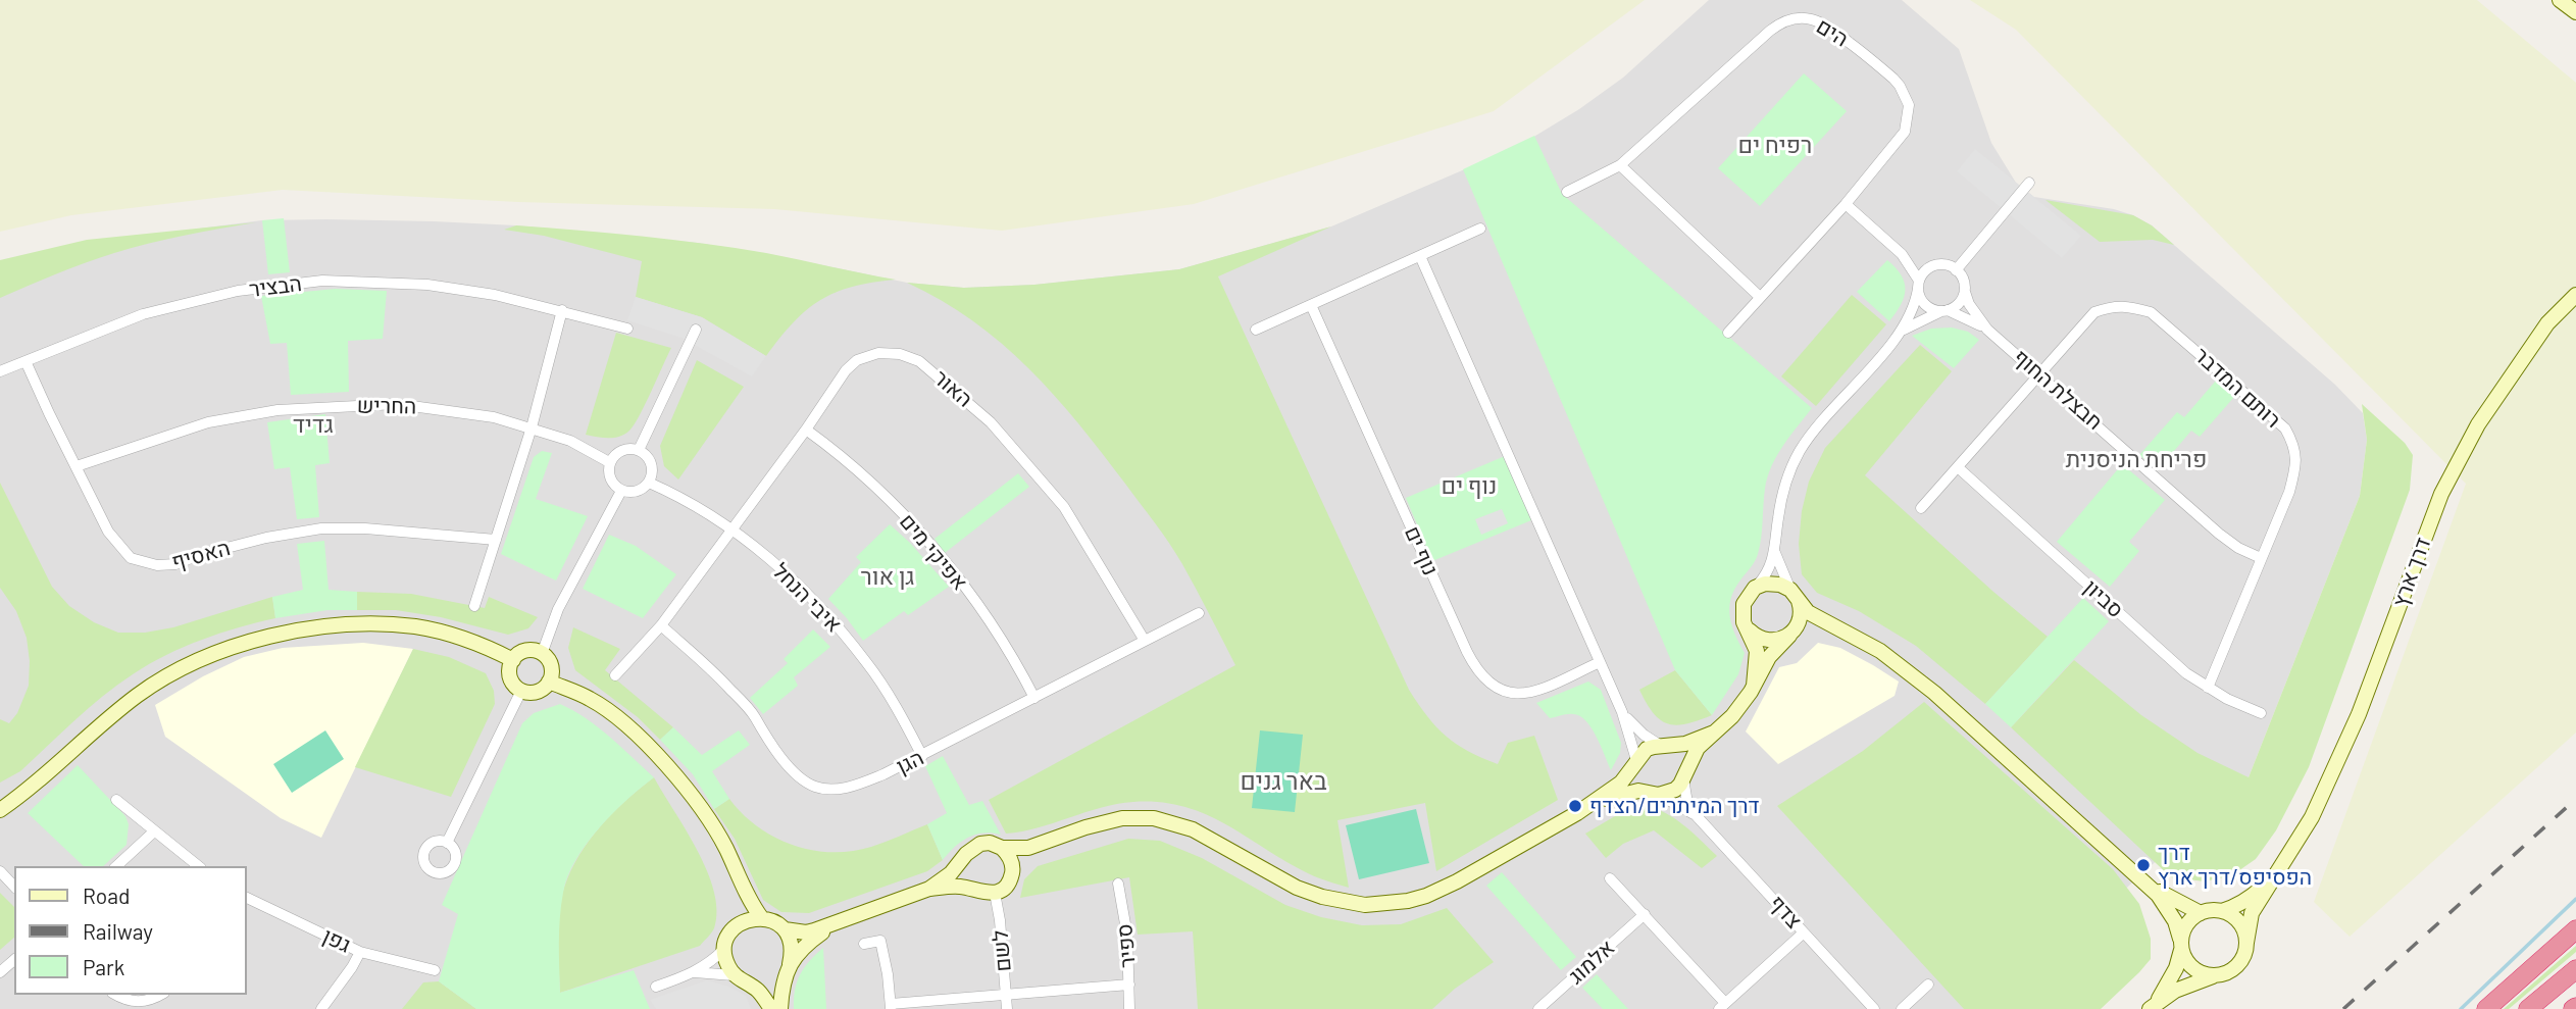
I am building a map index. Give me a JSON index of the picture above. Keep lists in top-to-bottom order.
{
  "streets": {
    "street": [
      "הים",
      "הבציר",
      "רותם המדבר",
      "האור",
      "חבצלת החוף",
      "החריש",
      "נוף ים",
      "אפיקי מים",
      "האסיף",
      "דרך ארץ",
      "איבי הנחל",
      "סביון",
      "הגן",
      "צדף",
      "גפן",
      "ספיר",
      "לשם",
      "אלמוג"
    ]
  },
  "crossings": [
    ["הבציר", "האסיף"],
    ["רותם המדבר", "חבצלת החוף"],
    ["רותם המדבר", "סביון"],
    ["האור", "אפיקי מים"],
    ["האור", "איבי הנחל"],
    ["האור", "הגן"],
    ["החריש", "האסיף"],
    ["החריש", "איבי הנחל"],
    ["אפיקי מים", "הגן"],
    ["איבי הנחל", "הגן"]
  ],
  "districts": [
    "רפיח ים",
    "גדיד",
    "פריחת הניסנית",
    "נוף ים",
    "גן אור",
    "באר גנים"
  ],
  "places": ["דרך המיתרים/הצדף", "דרך הפסיפס/דרך ארץ"],
  "legend": ["Road", "Railway", "Park"]
}
